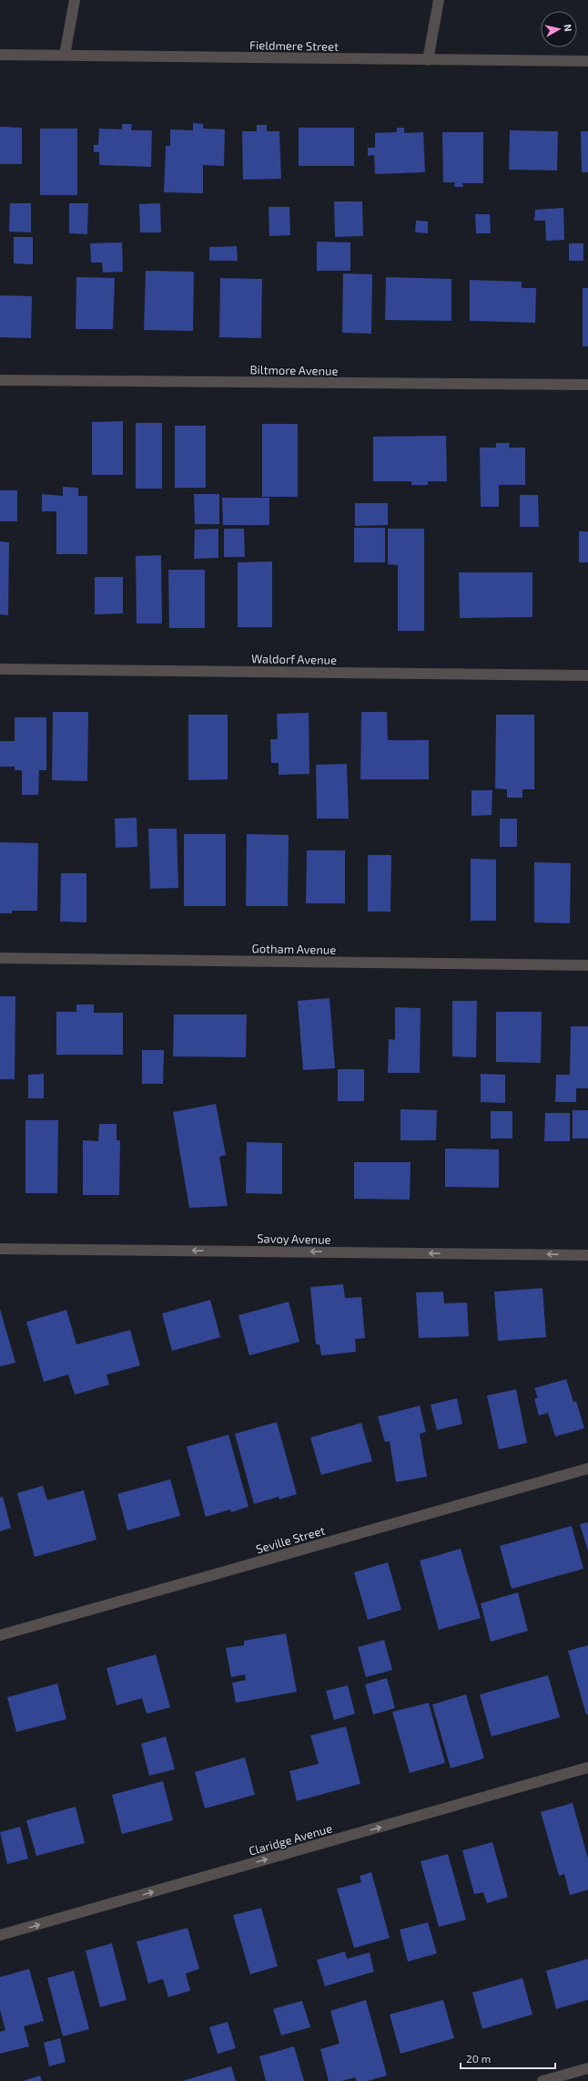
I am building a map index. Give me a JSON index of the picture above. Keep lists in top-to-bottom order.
{
  "streets": {
    "street": [
      "Fieldmere Street",
      "Biltmore Avenue",
      "Waldorf Avenue",
      "Gotham Avenue",
      "Savoy Avenue",
      "Seville Street",
      "Claridge Avenue"
    ]
  },
  "one_way": ["Savoy Avenue", "Claridge Avenue"],
  "scale_bar": "20 m",
  "north": "right"
}
